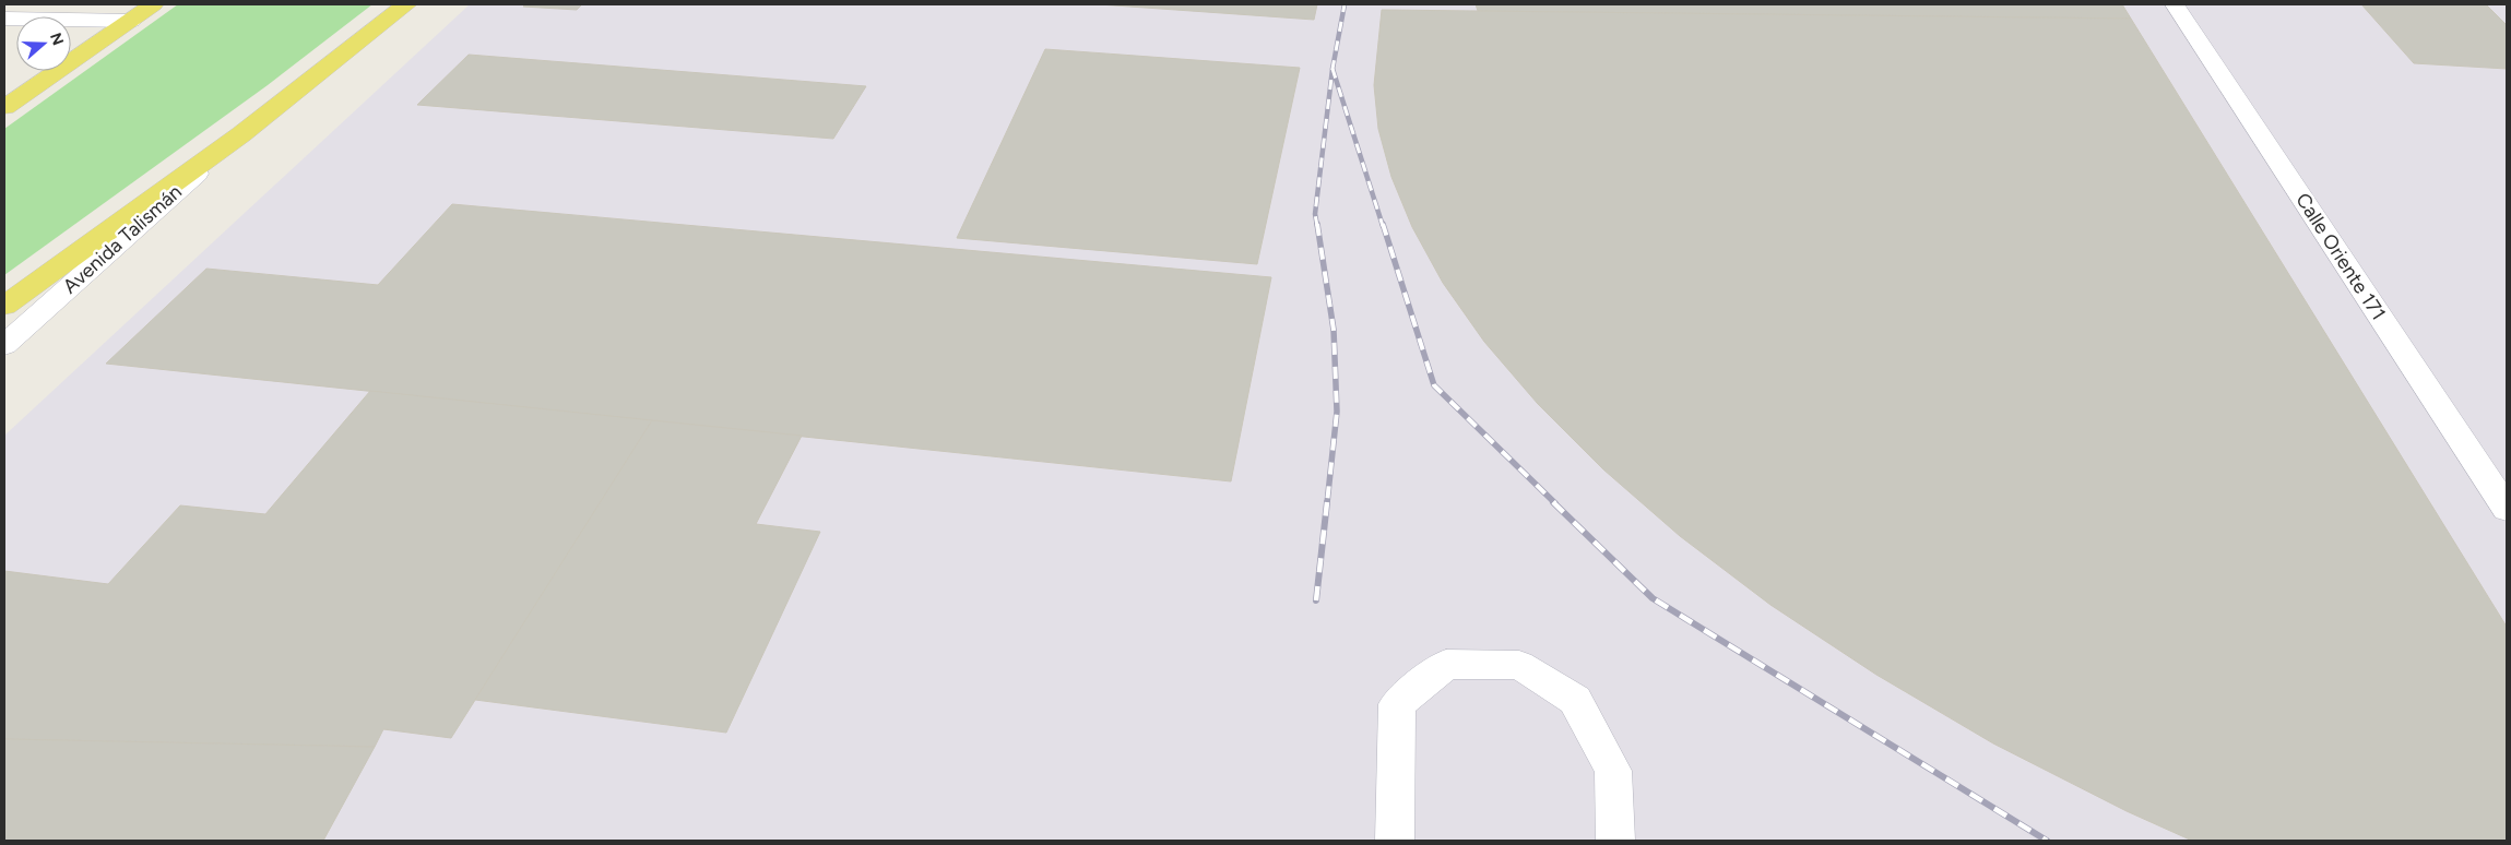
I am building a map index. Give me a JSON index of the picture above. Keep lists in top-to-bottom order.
{
  "streets": {
    "main road": ["Avenida Talismán"],
    "street": ["Calle Oriente 171"]
  },
  "north": "right"
}
